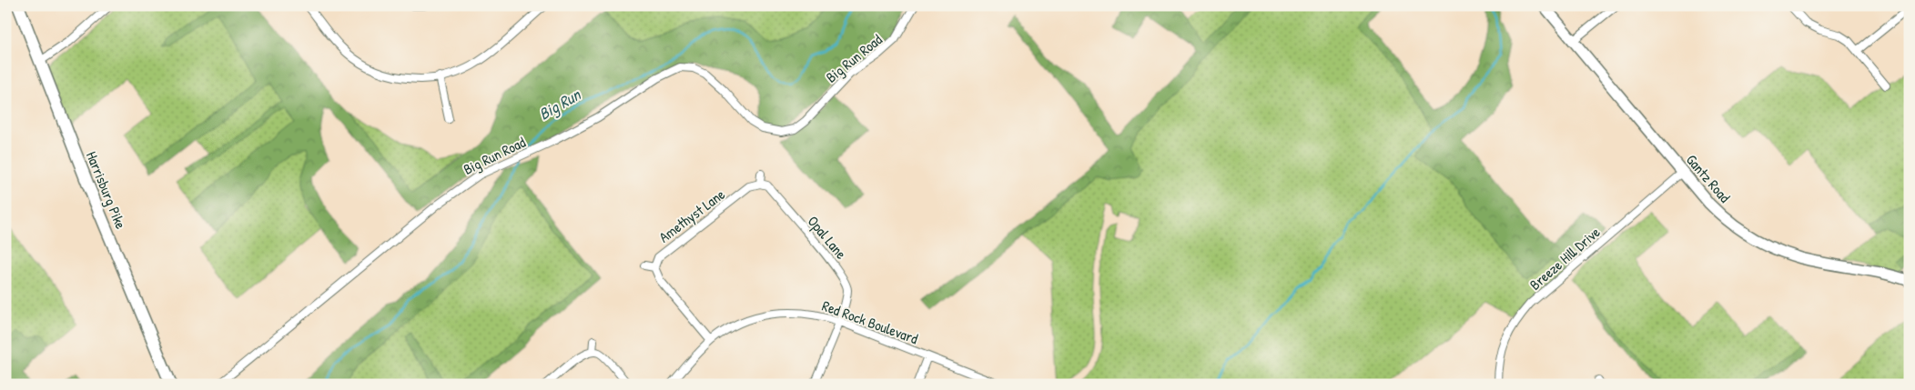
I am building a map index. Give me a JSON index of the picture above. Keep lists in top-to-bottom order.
{
  "streets": {
    "main road": ["Gantz Road", "Harrisburg Pike"],
    "street": [
      "Big Run Road",
      "Amethyst Lane",
      "Opal Lane",
      "Breeze Hill Drive",
      "Red Rock Boulevard"
    ]
  },
  "crossings": [
    ["Gantz Road", "Breeze Hill Drive"],
    ["Amethyst Lane", "Opal Lane"],
    ["Opal Lane", "Red Rock Boulevard"]
  ],
  "water": ["Big Run"]
}
